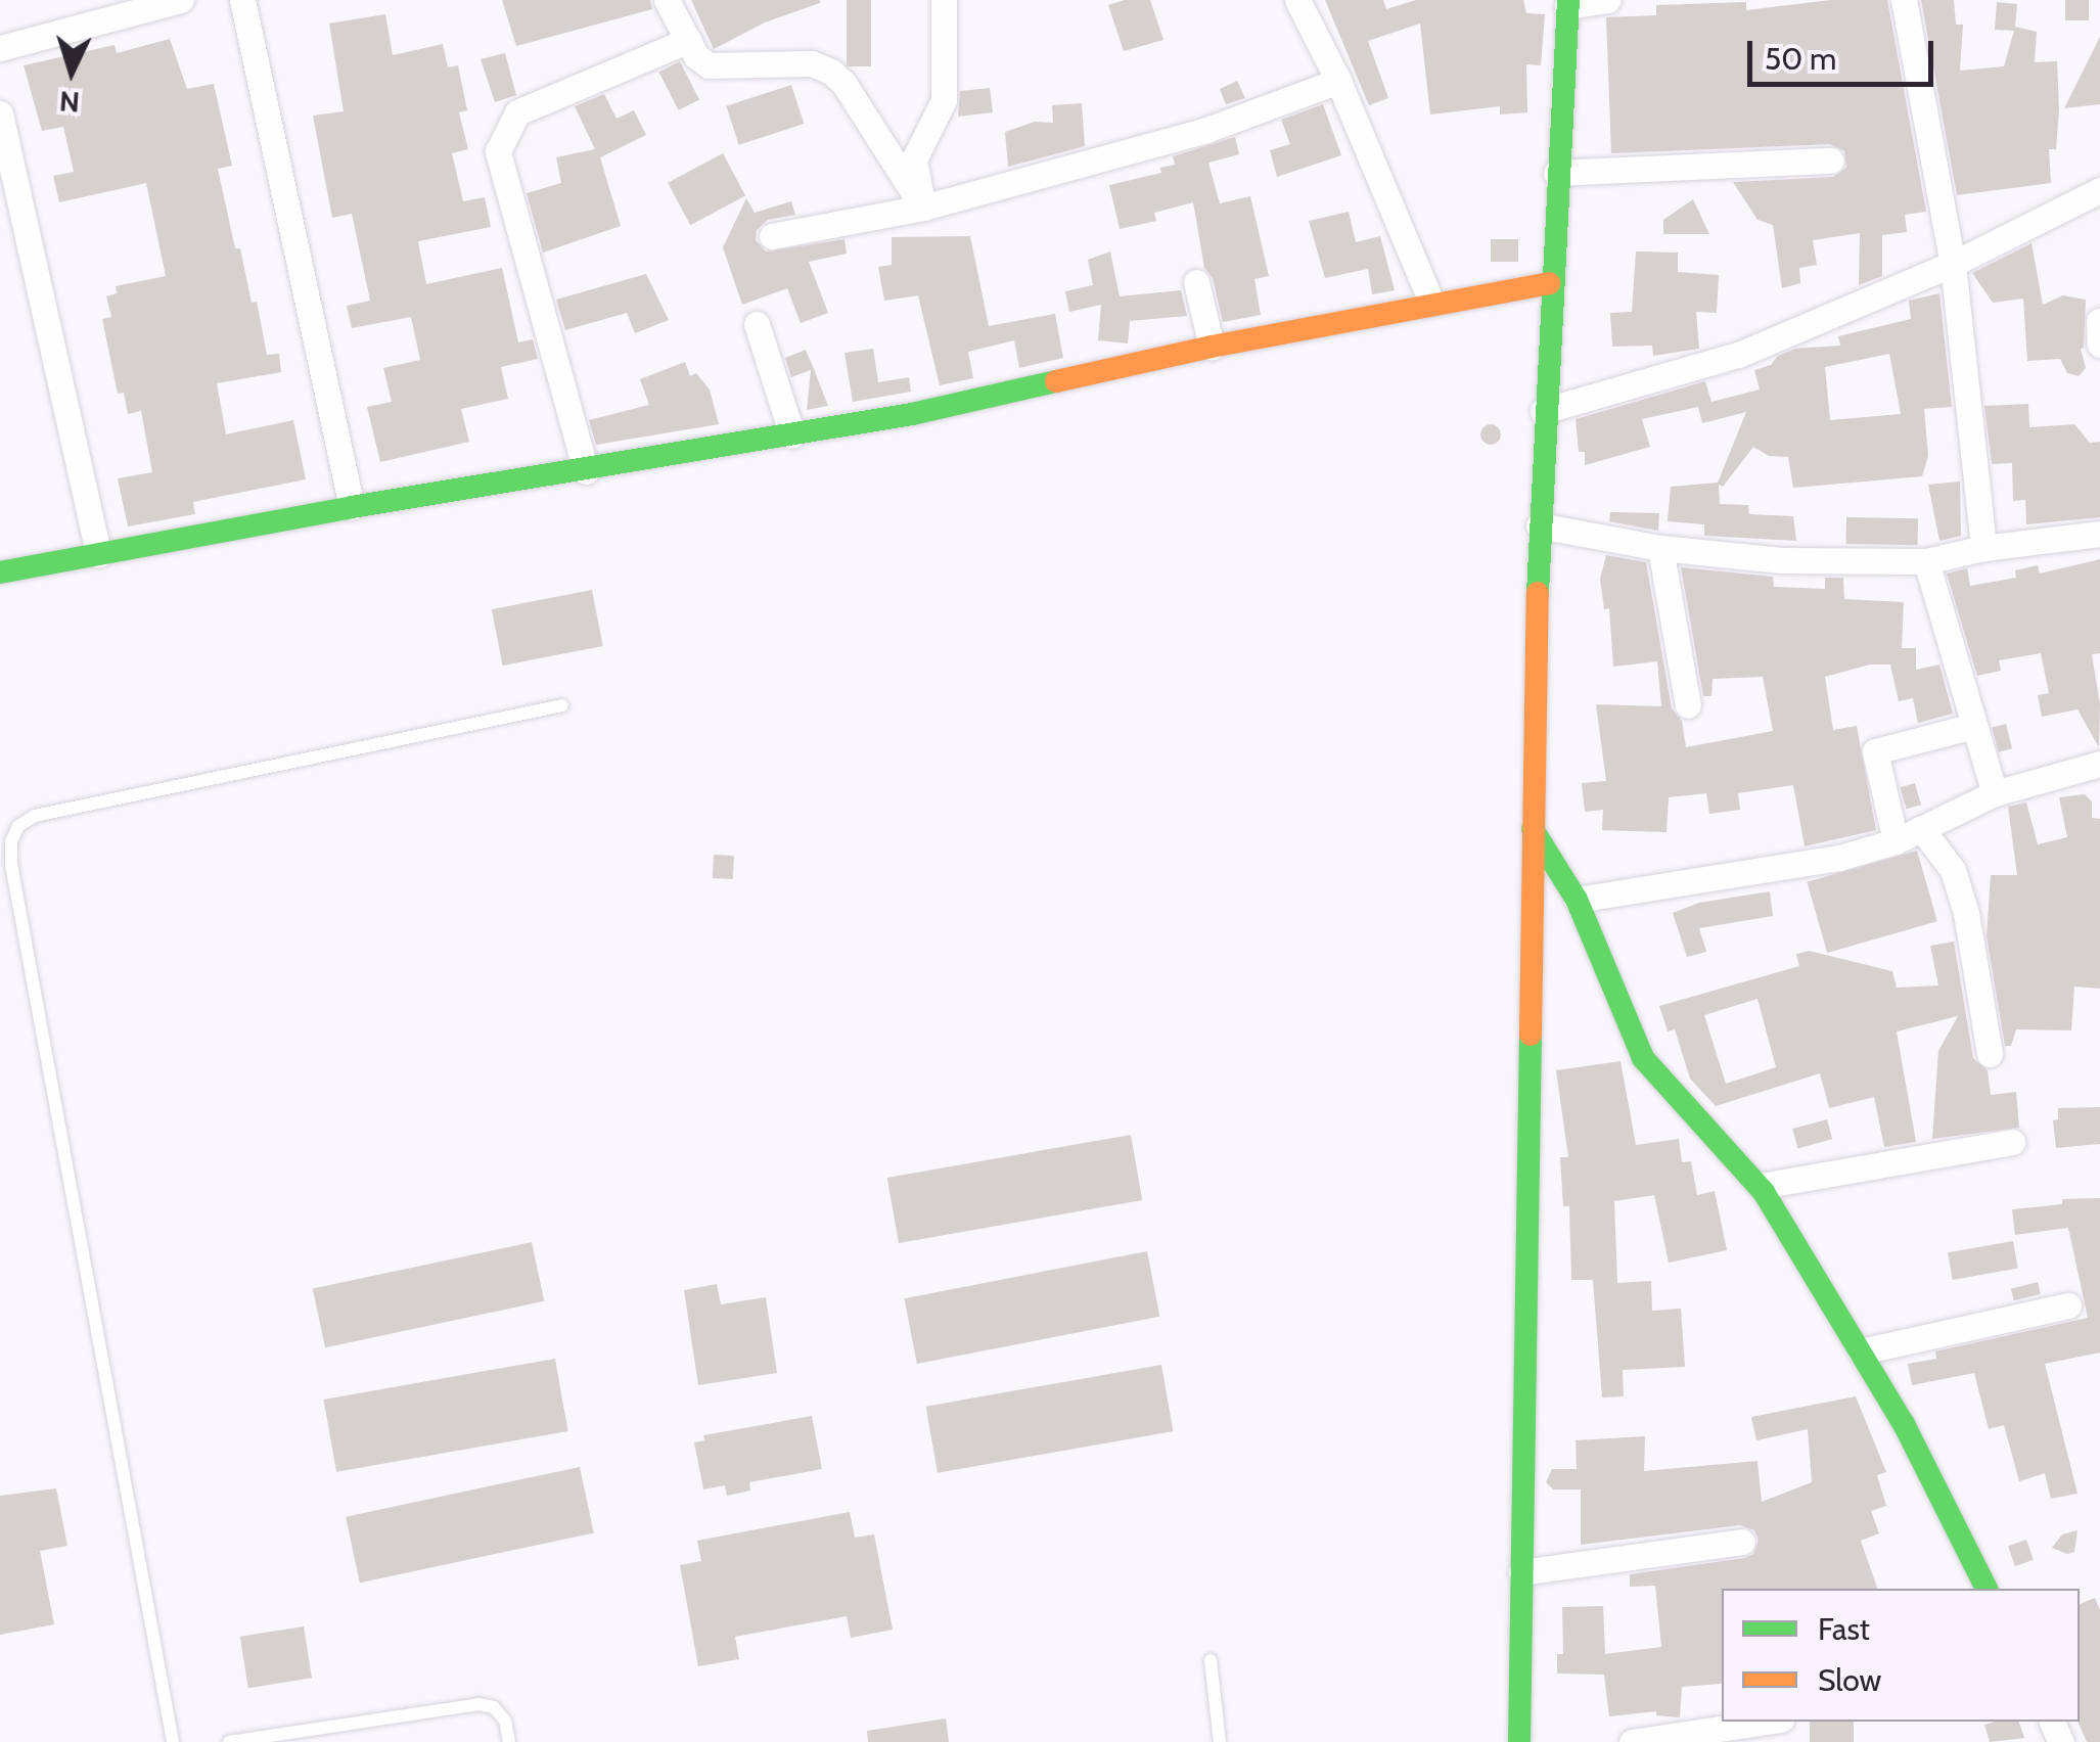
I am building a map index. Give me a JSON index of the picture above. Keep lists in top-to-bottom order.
{
  "legend": ["Fast", "Slow"],
  "scale_bar": "50 m",
  "north": "bottom"
}
